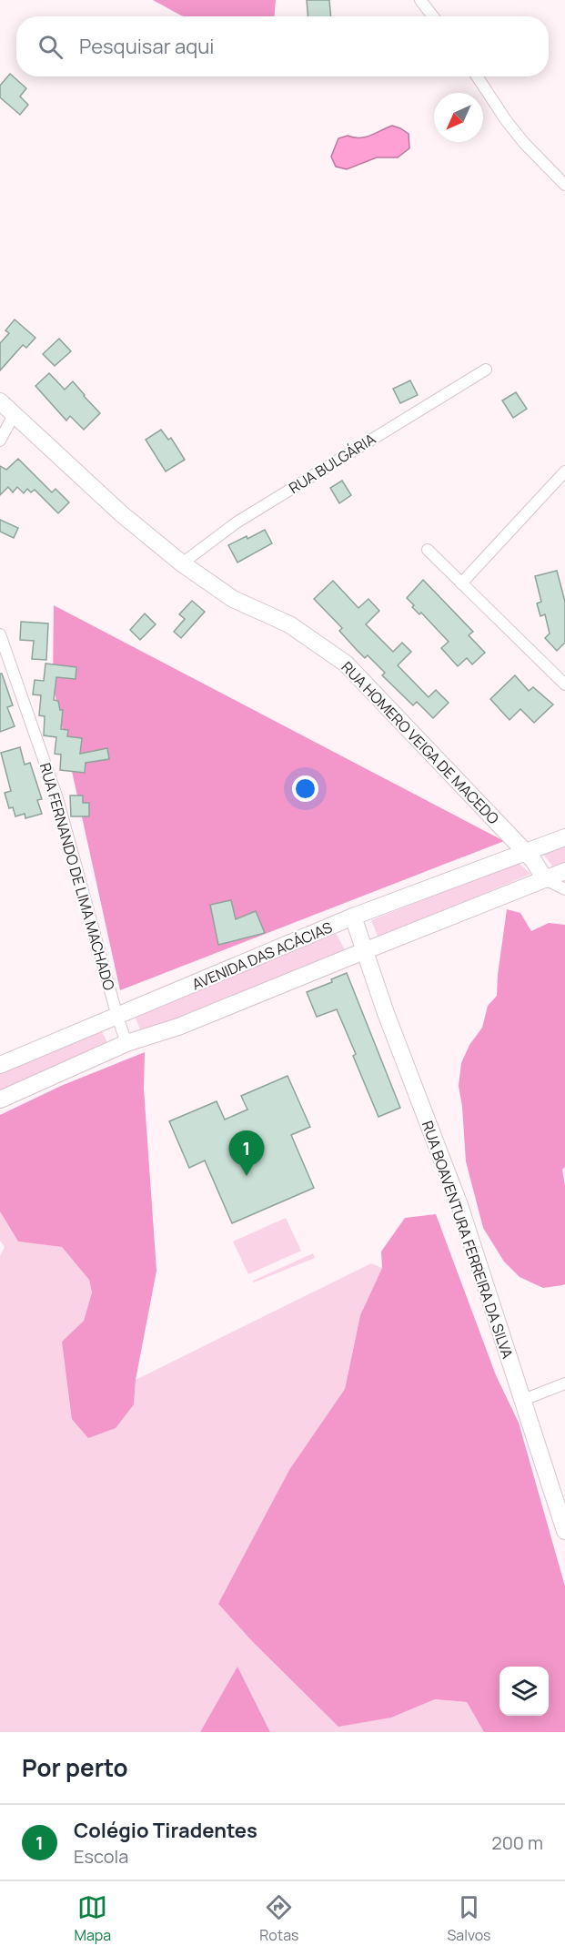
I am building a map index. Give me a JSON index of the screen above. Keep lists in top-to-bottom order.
{
  "streets": {
    "street": [
      "RUA BULGÁRIA",
      "RUA HOMERO VEIGA DE MACEDO",
      "RUA FERNANDO DE LIMA MACHADO",
      "AVENIDA DAS ACÁCIAS",
      "RUA BOAVENTURA FERREIRA DA SILVA"
    ]
  },
  "crossings": [
    ["RUA BULGÁRIA", "RUA HOMERO VEIGA DE MACEDO"],
    ["RUA HOMERO VEIGA DE MACEDO", "AVENIDA DAS ACÁCIAS"],
    ["RUA FERNANDO DE LIMA MACHADO", "AVENIDA DAS ACÁCIAS"]
  ],
  "north": "bottom left",
  "page": {
    "search": "Pesquisar aqui",
    "pins": "1",
    "heading": "Por perto",
    "list": [
      {
        "mark": "1",
        "name": "Colégio Tiradentes",
        "note": "Escola",
        "value": "200 m"
      }
    ],
    "nav": ["Mapa", "Rotas", "Salvos"]
  }
}
